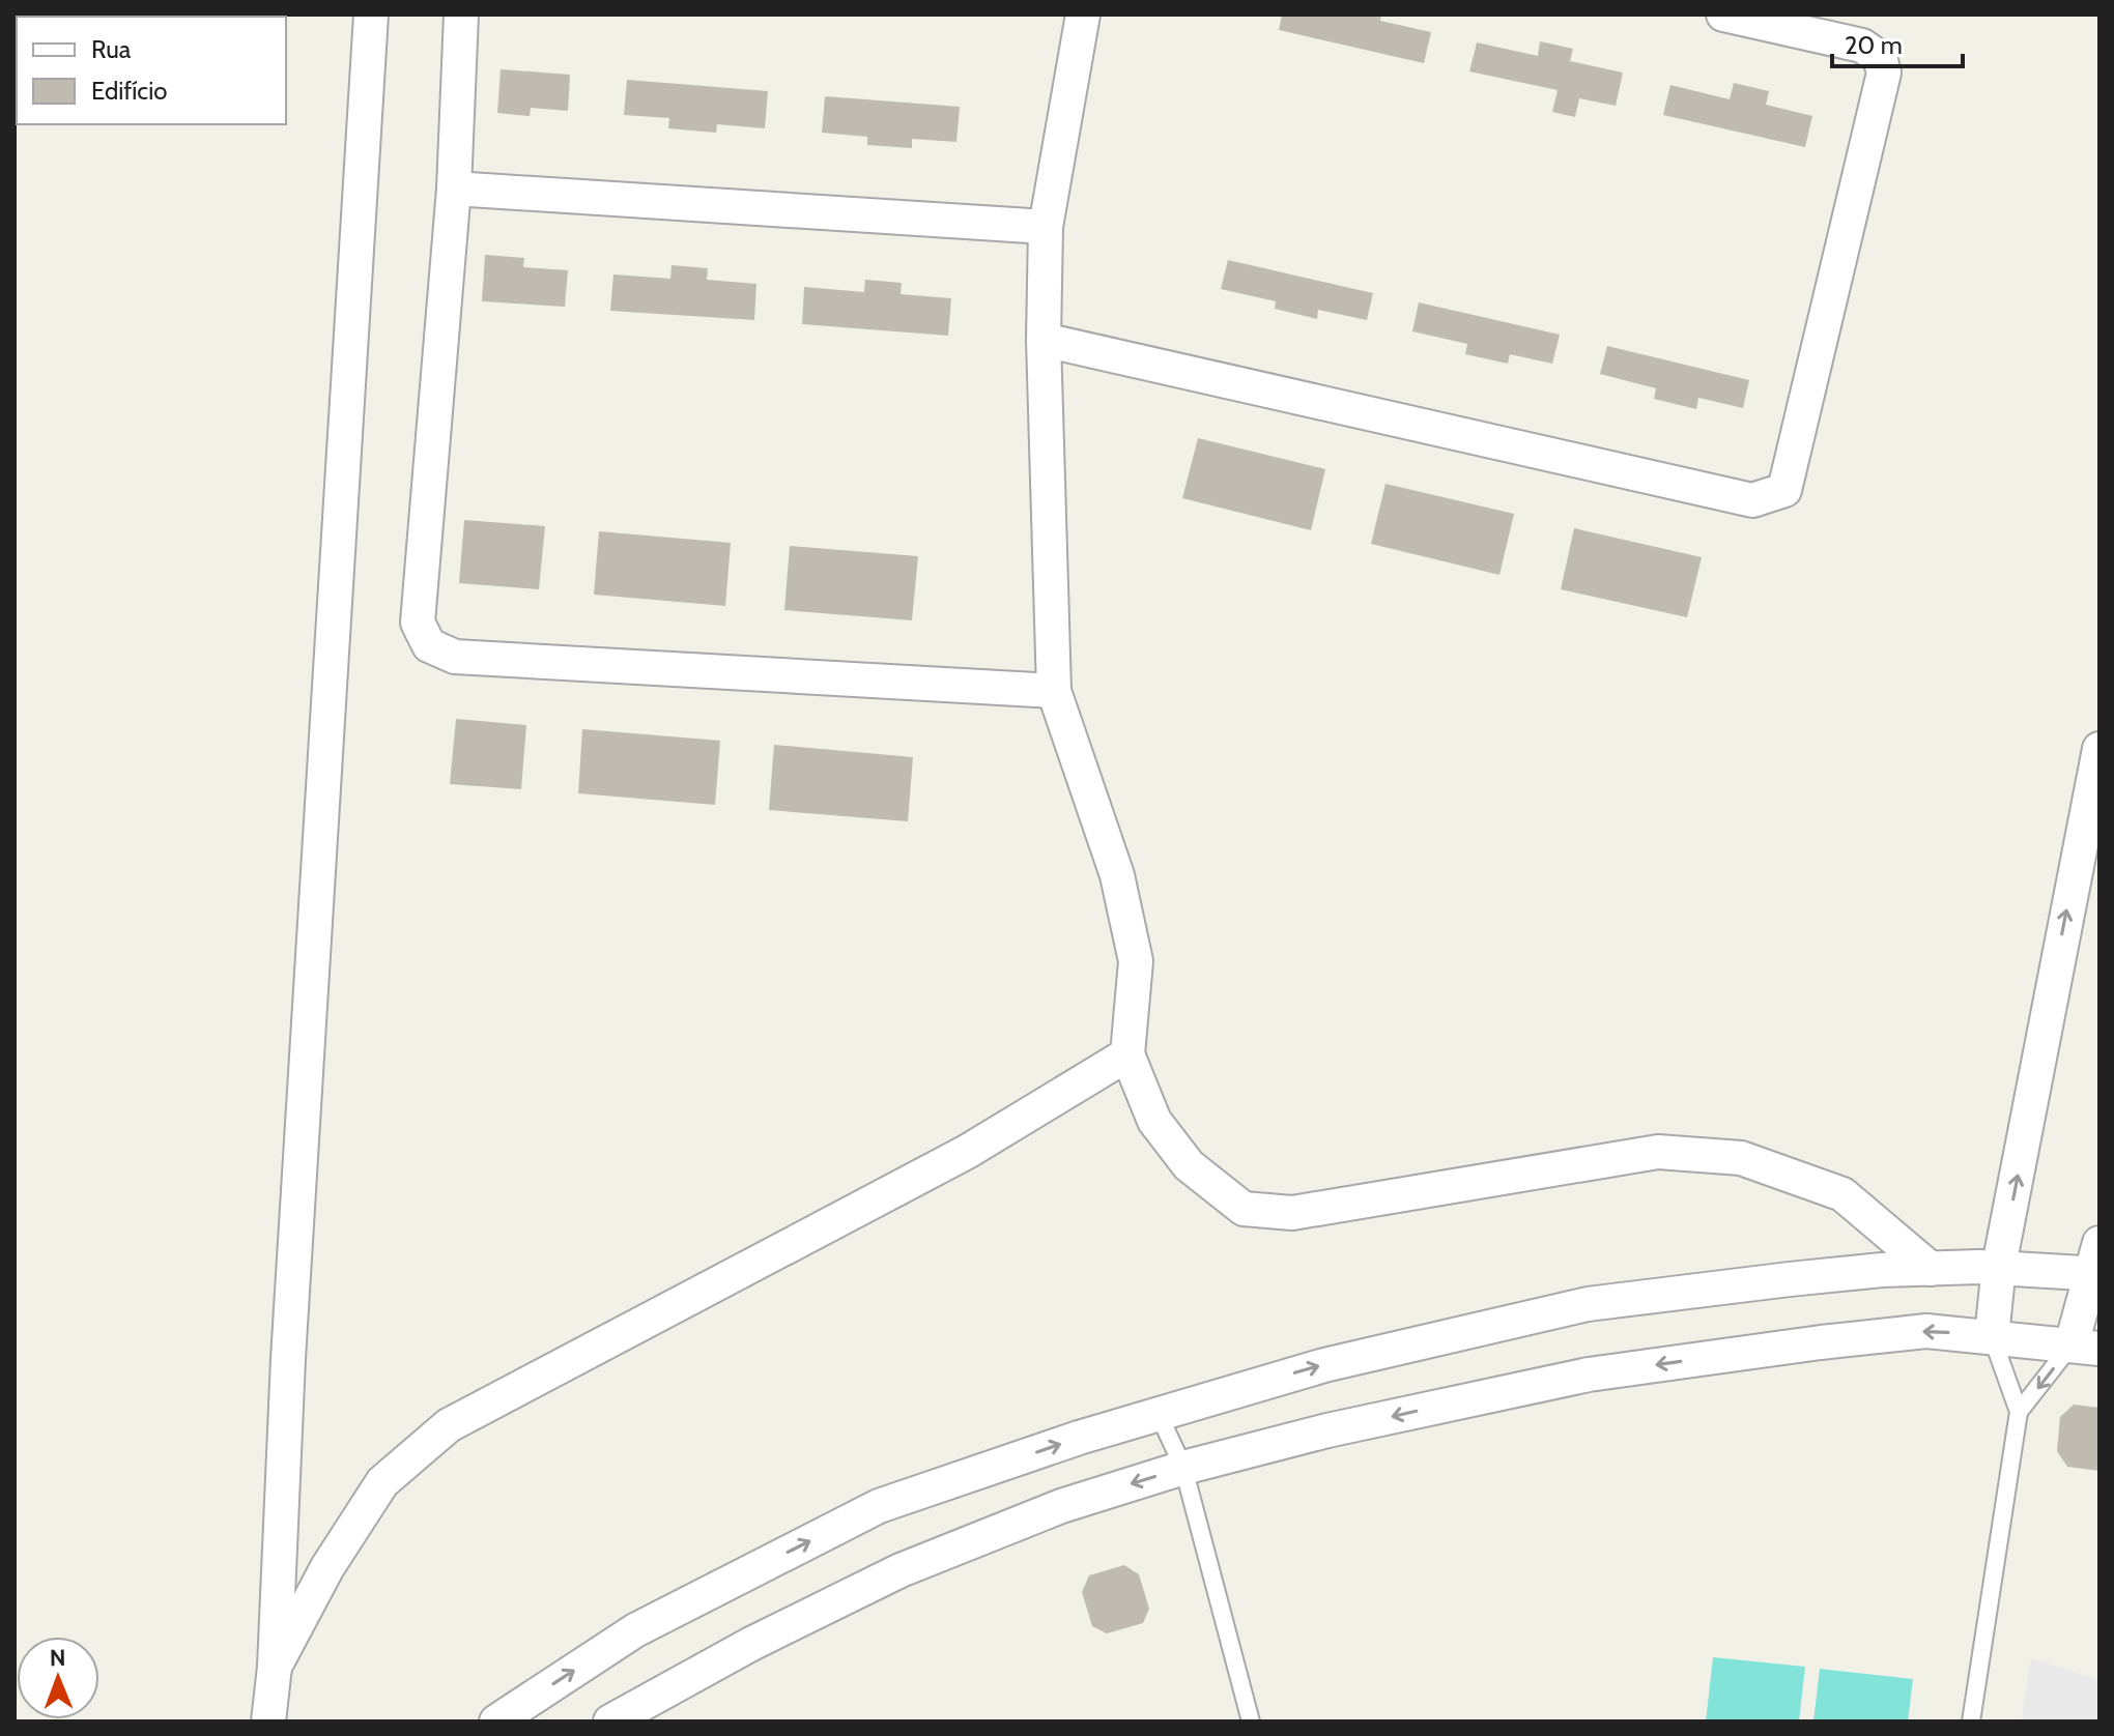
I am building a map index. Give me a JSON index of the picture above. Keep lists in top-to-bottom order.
{
  "legend": ["Rua", "Edifício"],
  "scale_bar": "20 m",
  "north": "top"
}
